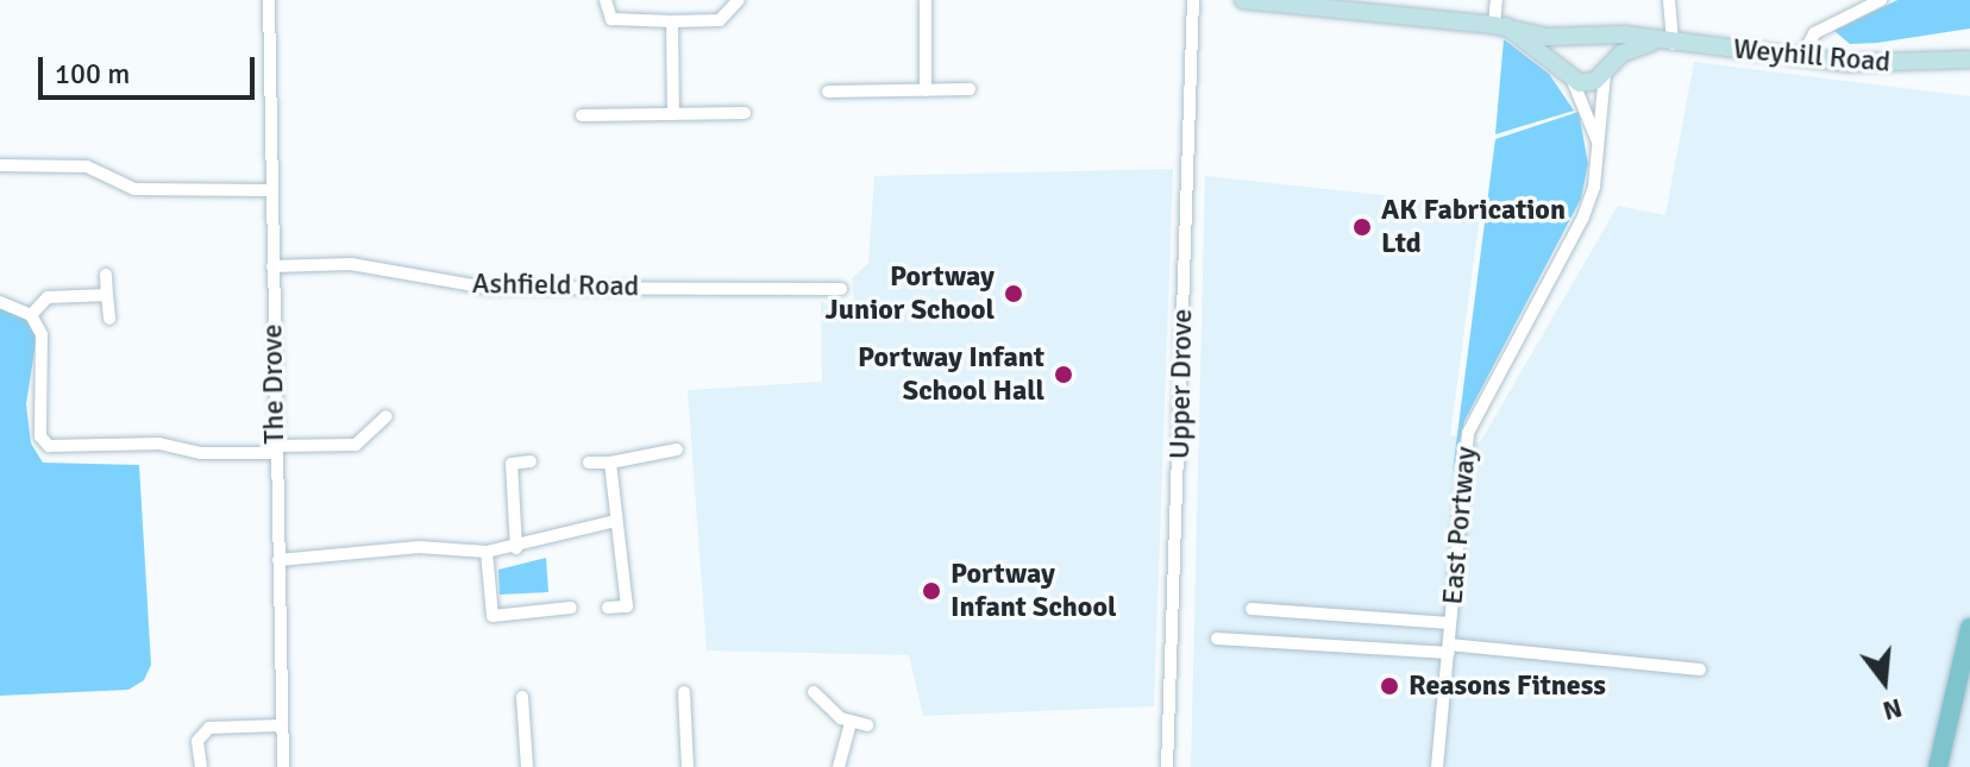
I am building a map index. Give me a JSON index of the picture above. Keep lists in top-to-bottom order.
{
  "streets": {
    "main road": ["Weyhill Road"],
    "street": [
      "Ashfield Road",
      "The Drove",
      "Upper Drove",
      "East Portway"
    ]
  },
  "crossings": [
    ["Weyhill Road", "East Portway"],
    ["Ashfield Road", "The Drove"]
  ],
  "places": [
    "AK Fabrication Ltd",
    "Portway Junior School",
    "Portway Infant School Hall",
    "Portway Infant School",
    "Reasons Fitness"
  ],
  "scale_bar": "100 m",
  "north": "bottom"
}
